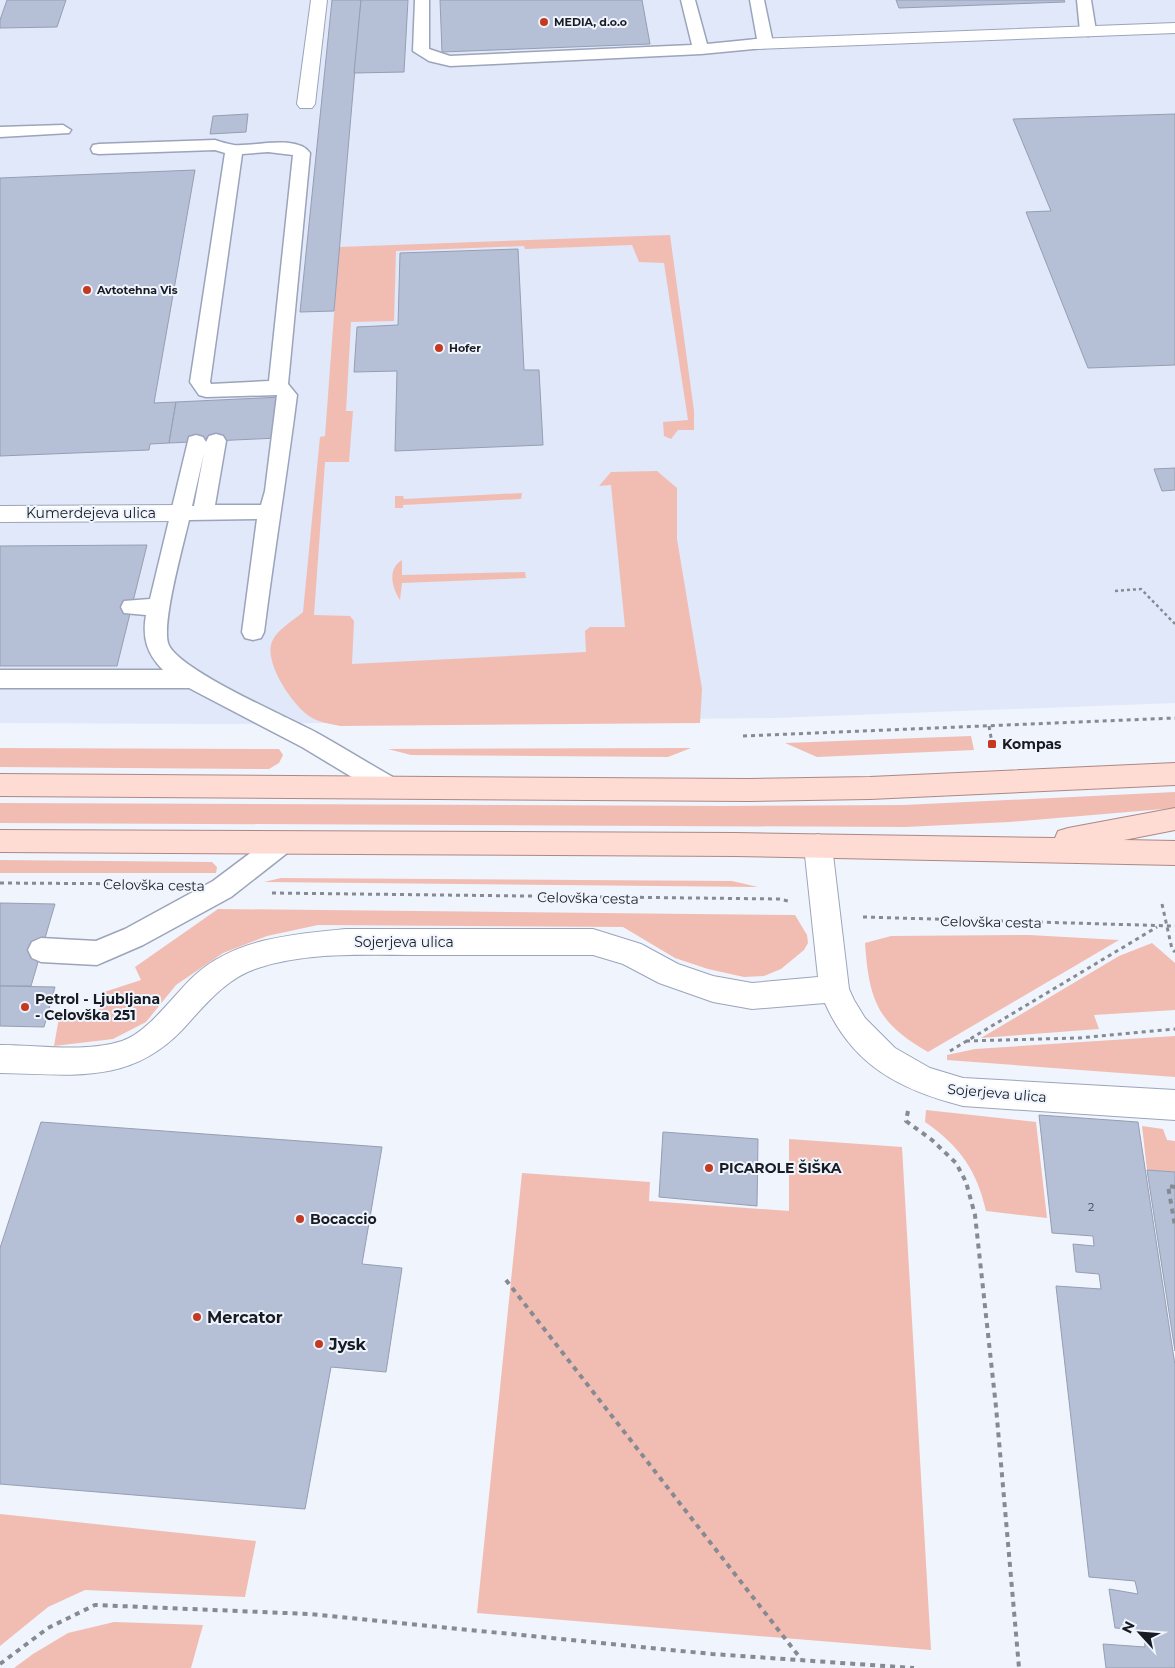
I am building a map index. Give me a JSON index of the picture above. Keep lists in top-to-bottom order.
{
  "streets": {
    "street": ["Kumerdejeva ulica", "Sojerjeva ulica"],
    "path": ["Celovška cesta"]
  },
  "crossings": [
    ["Celovška cesta", "Sojerjeva ulica"]
  ],
  "places": {
    "other": [
      "MEDIA, d.o.o",
      "Avtotehna Vis",
      "Hofer",
      "Petrol - Ljubljana - Celovška 251",
      "PICAROLE ŠIŠKA",
      "Bocaccio",
      "Mercator",
      "Jysk"
    ],
    "transit": ["Kompas"]
  },
  "house_numbers": ["2"],
  "north": "top left"
}
